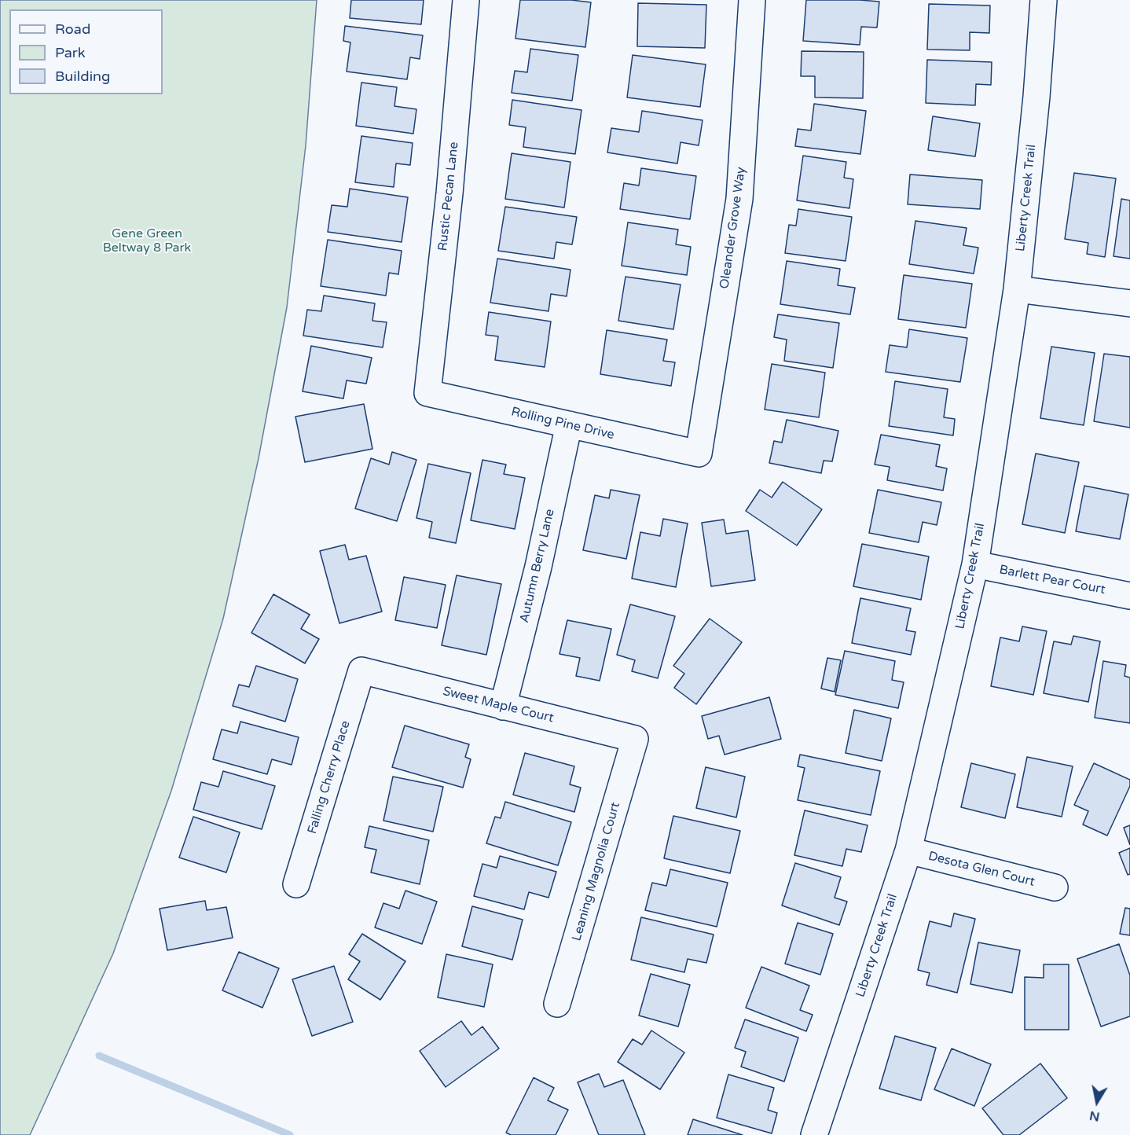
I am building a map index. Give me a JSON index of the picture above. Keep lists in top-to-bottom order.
{
  "streets": {
    "street": [
      "Rustic Pecan Lane",
      "Liberty Creek Trail",
      "Oleander Grove Way",
      "Rolling Pine Drive",
      "Autumn Berry Lane",
      "Barlett Pear Court",
      "Sweet Maple Court",
      "Falling Cherry Place",
      "Desota Glen Court",
      "Leaning Magnolia Court"
    ]
  },
  "crossings": [
    ["Rustic Pecan Lane", "Rolling Pine Drive"],
    ["Liberty Creek Trail", "Barlett Pear Court"],
    ["Liberty Creek Trail", "Desota Glen Court"],
    ["Oleander Grove Way", "Rolling Pine Drive"],
    ["Rolling Pine Drive", "Autumn Berry Lane"],
    ["Autumn Berry Lane", "Sweet Maple Court"],
    ["Sweet Maple Court", "Falling Cherry Place"],
    ["Sweet Maple Court", "Leaning Magnolia Court"]
  ],
  "parks": ["Gene Green Beltway 8 Park"],
  "legend": ["Road", "Park", "Building"],
  "north": "bottom"
}
